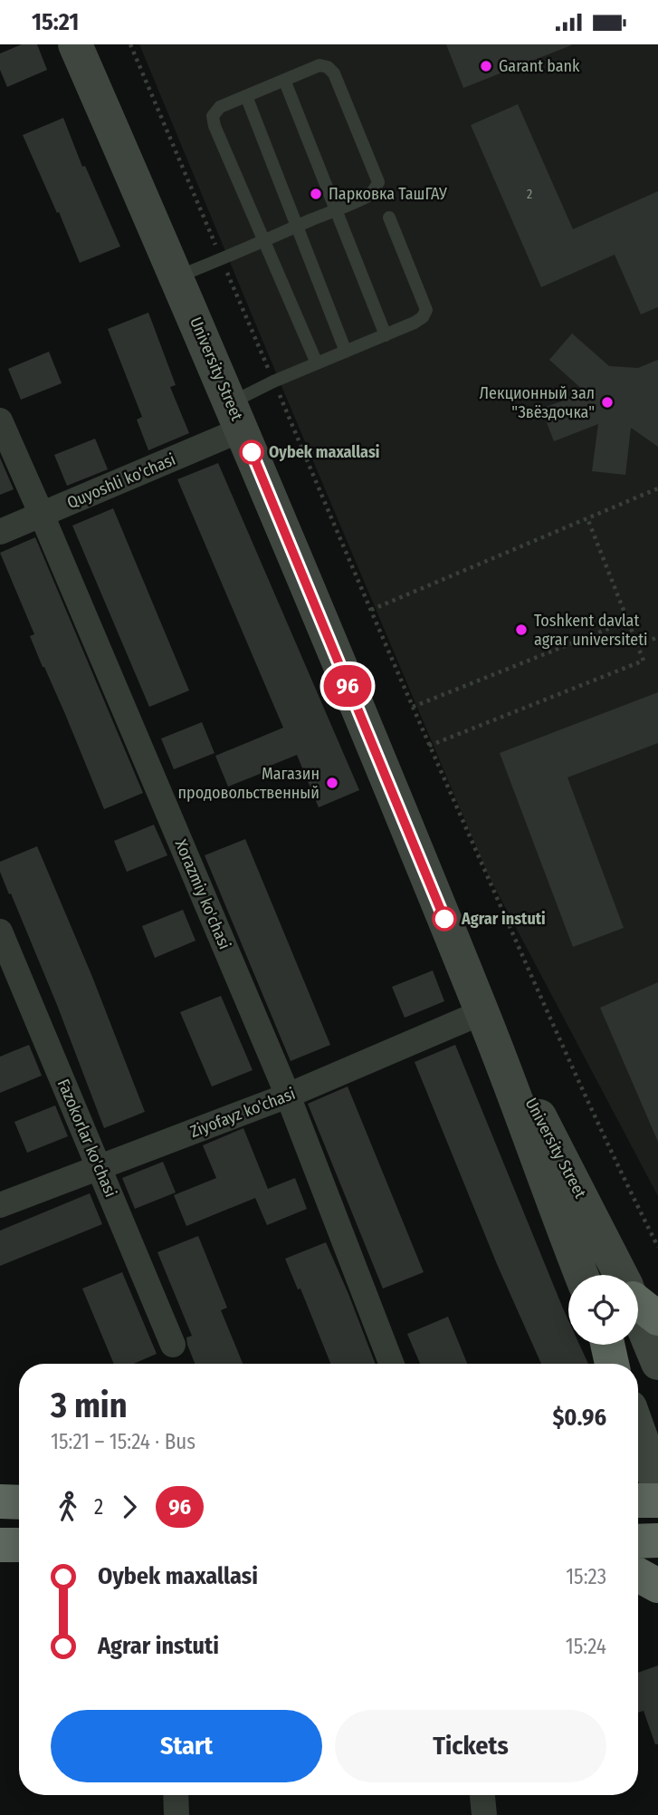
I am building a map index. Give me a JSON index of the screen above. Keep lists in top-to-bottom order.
{
  "streets": {
    "main road": ["University Street"],
    "street": [
      "Quyoshli ko'chasi",
      "Xorazmiy ko'chasi",
      "Ziyofayz ko'chasi",
      "Fazokorlar ko'chasi"
    ]
  },
  "crossings": [
    ["University Street", "Quyoshli ko'chasi"],
    ["University Street", "Ziyofayz ko'chasi"],
    ["Quyoshli ko'chasi", "Xorazmiy ko'chasi"],
    ["Xorazmiy ko'chasi", "Ziyofayz ko'chasi"],
    ["Ziyofayz ko'chasi", "Fazokorlar ko'chasi"]
  ],
  "places": [
    "Garant bank",
    "Парковка ТашГАУ",
    "Лекционный зал \"Звёздочка\"",
    "Oybek maxallasi",
    "Toshkent davlat agrar universiteti",
    "Магазин продовольственный",
    "Agrar instuti"
  ],
  "lines": ["bus line 96"],
  "house_numbers": ["2"],
  "page": {
    "status": "15:21",
    "on_map": "96",
    "heading": ["3 min", "15:21 – 15:24 · Bus", "$0.96"],
    "legs": ["2", "96"],
    "list": [
      {
        "name": "Oybek maxallasi",
        "value": "15:23"
      },
      {
        "name": "Agrar instuti",
        "value": "15:24"
      }
    ],
    "buttons": ["Start", "Tickets"]
  }
}
